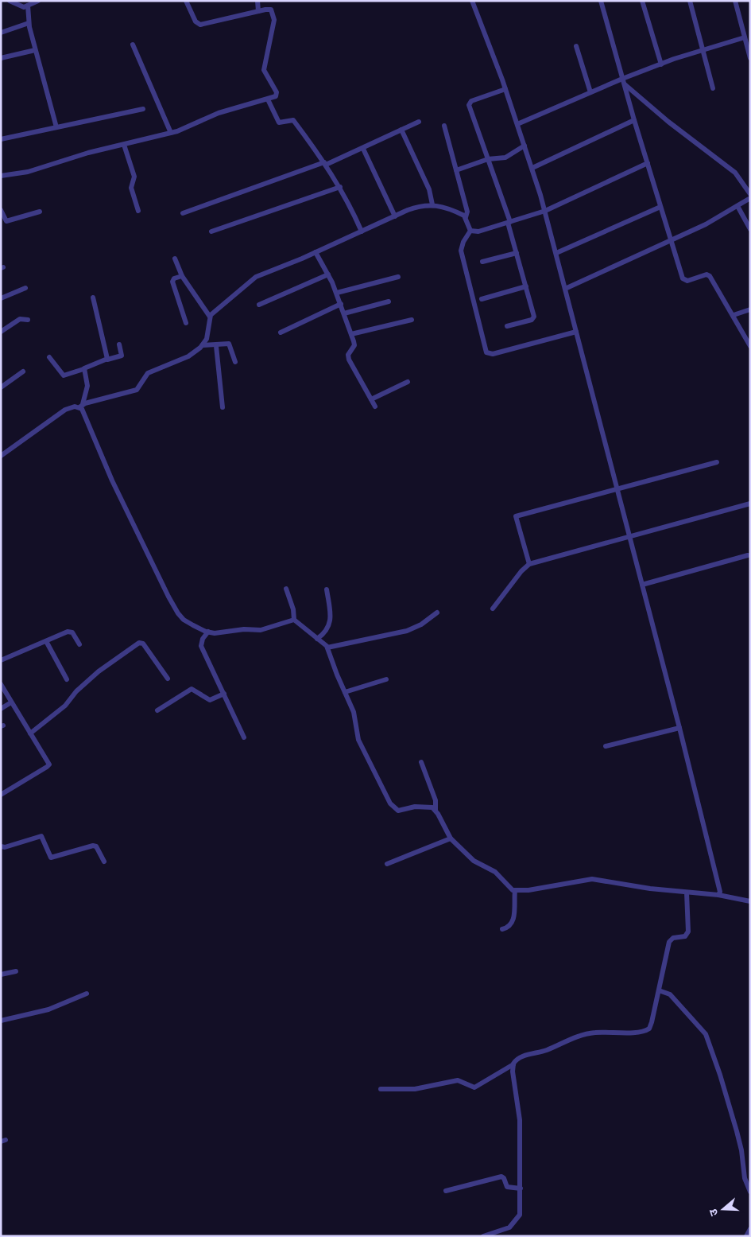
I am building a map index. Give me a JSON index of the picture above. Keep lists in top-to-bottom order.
{
  "north": "left"
}
